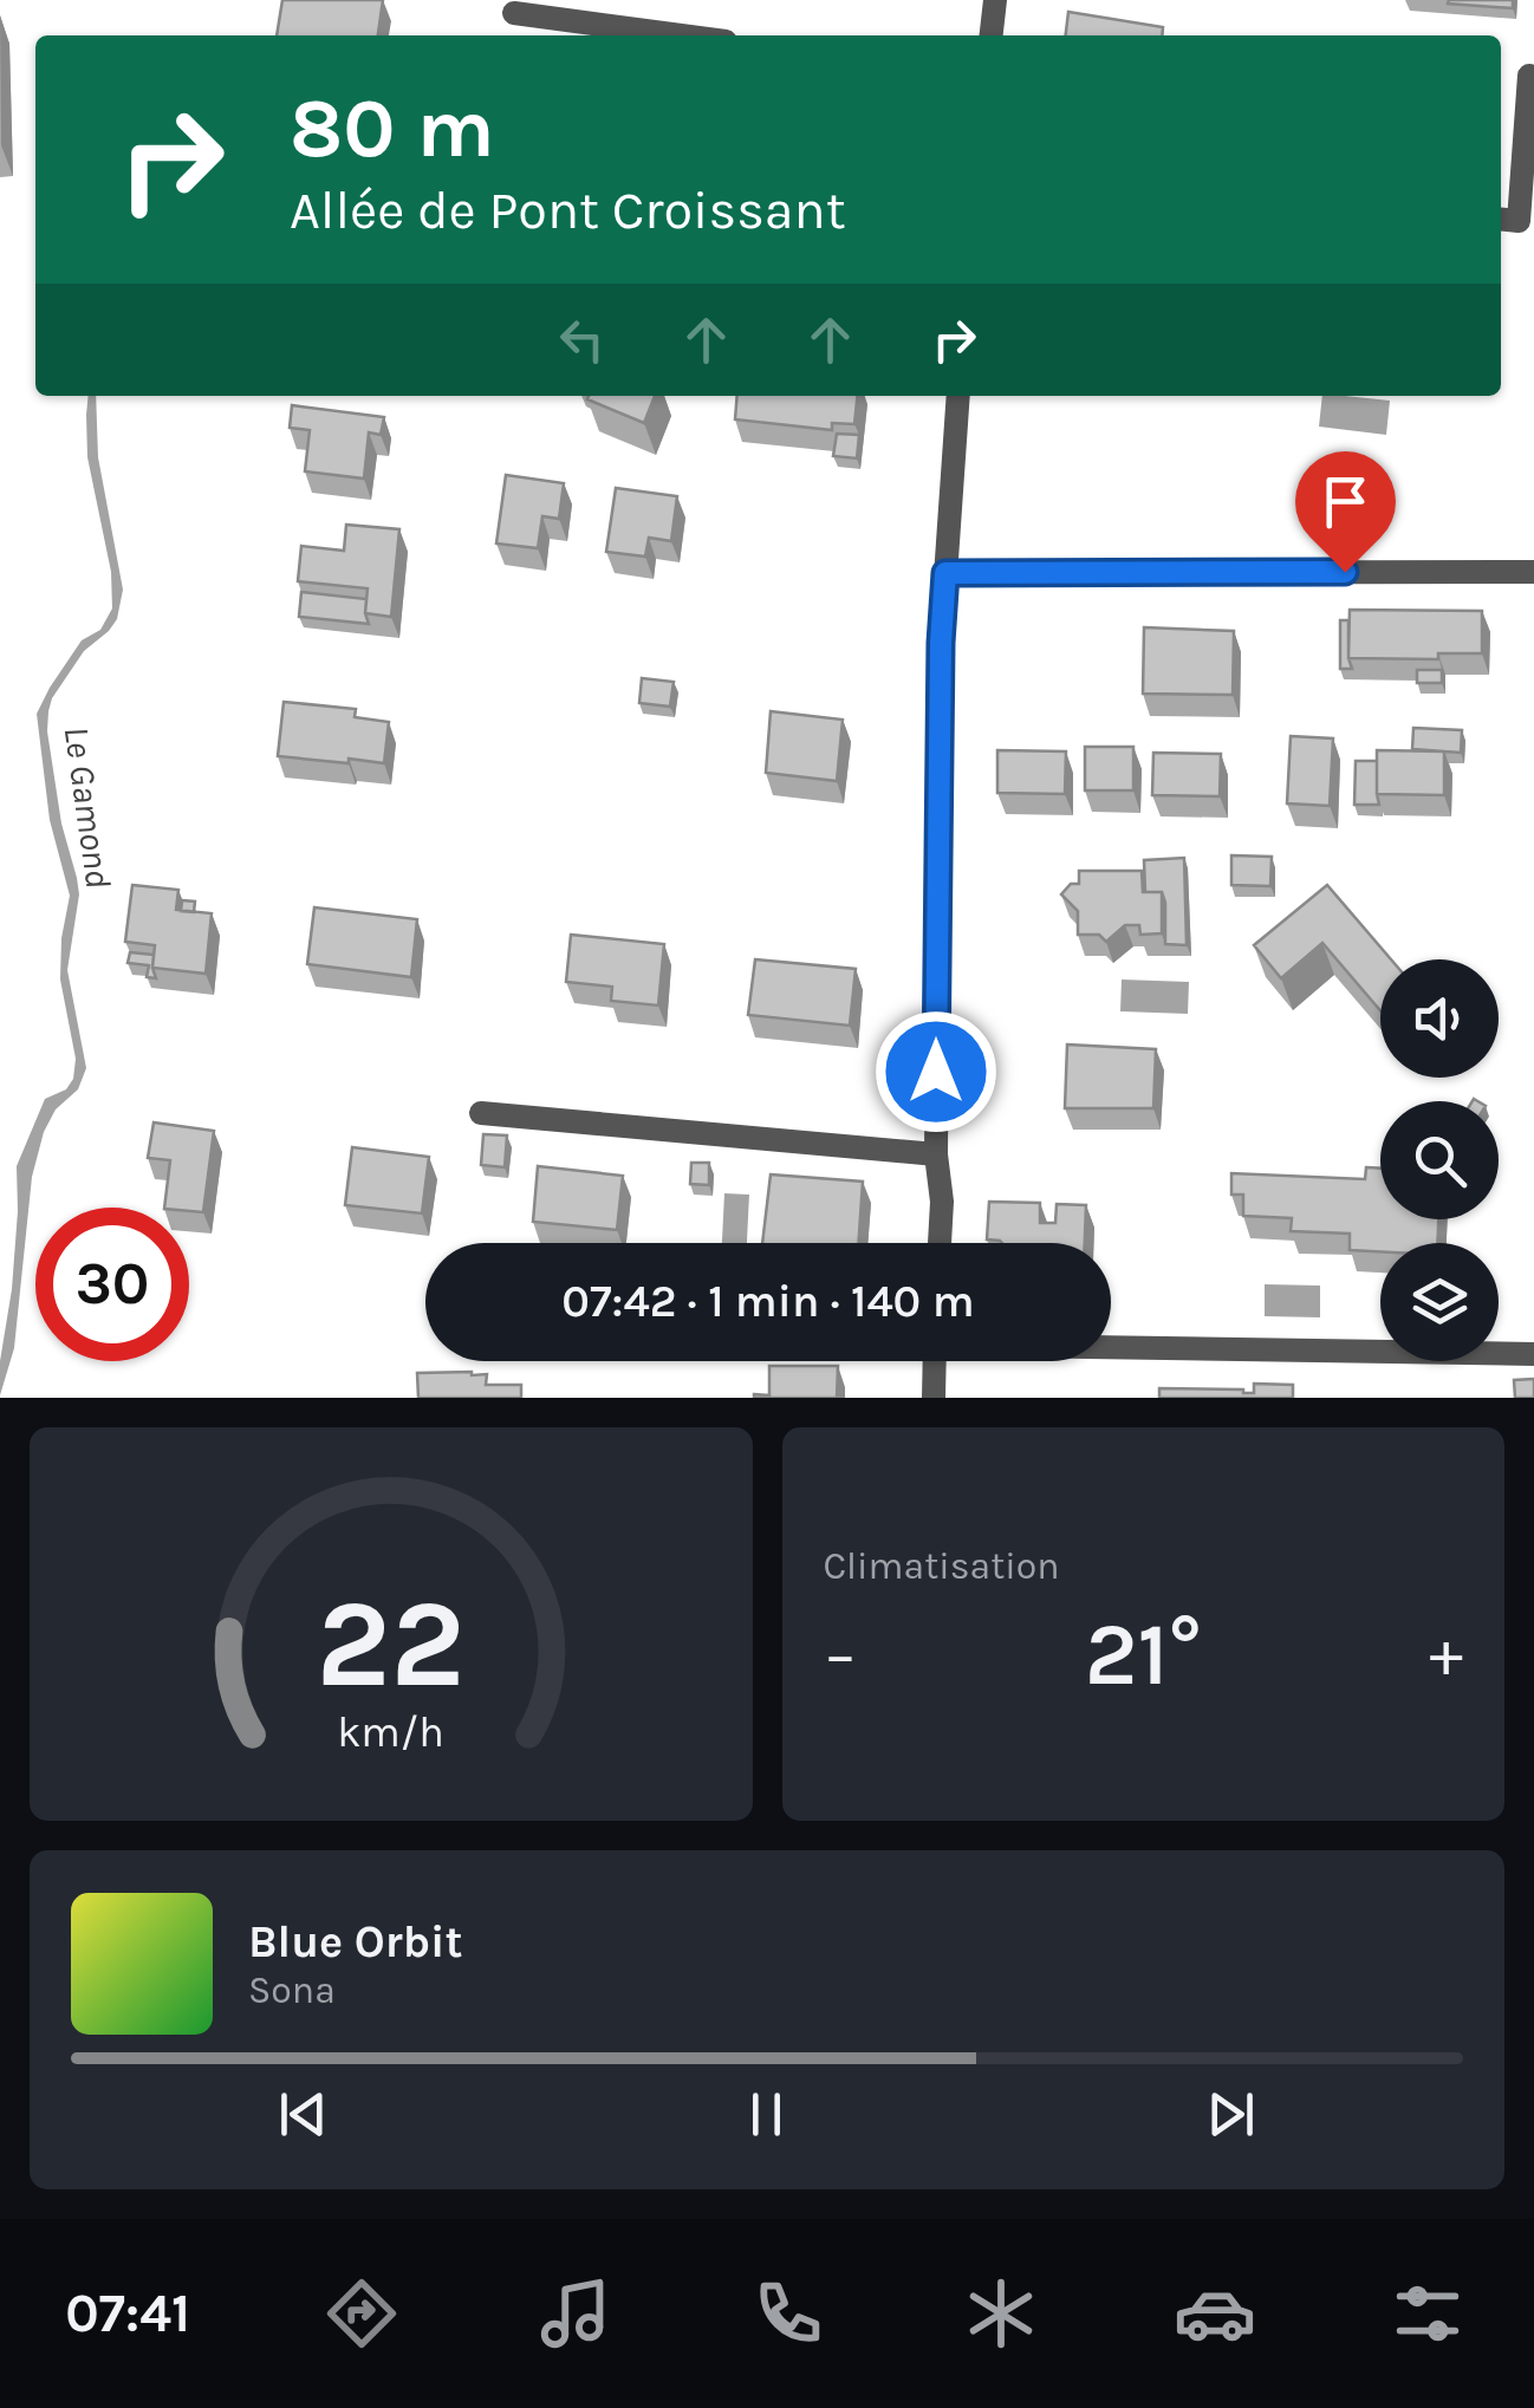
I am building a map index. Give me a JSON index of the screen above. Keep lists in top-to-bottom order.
{
  "water": ["Le Gamond"],
  "page": {
    "turn": ["80 m", "Allée de Pont Croissant"],
    "limit": "30",
    "trip": "07:42 · 1 min · 140 m",
    "tile": "Climatisation",
    "heat": ["−", "21°", "+"],
    "song": ["Blue Orbit", "Sona"],
    "tabs": "07:41",
    "gauge": ["22", "km/h"]
  }
}
